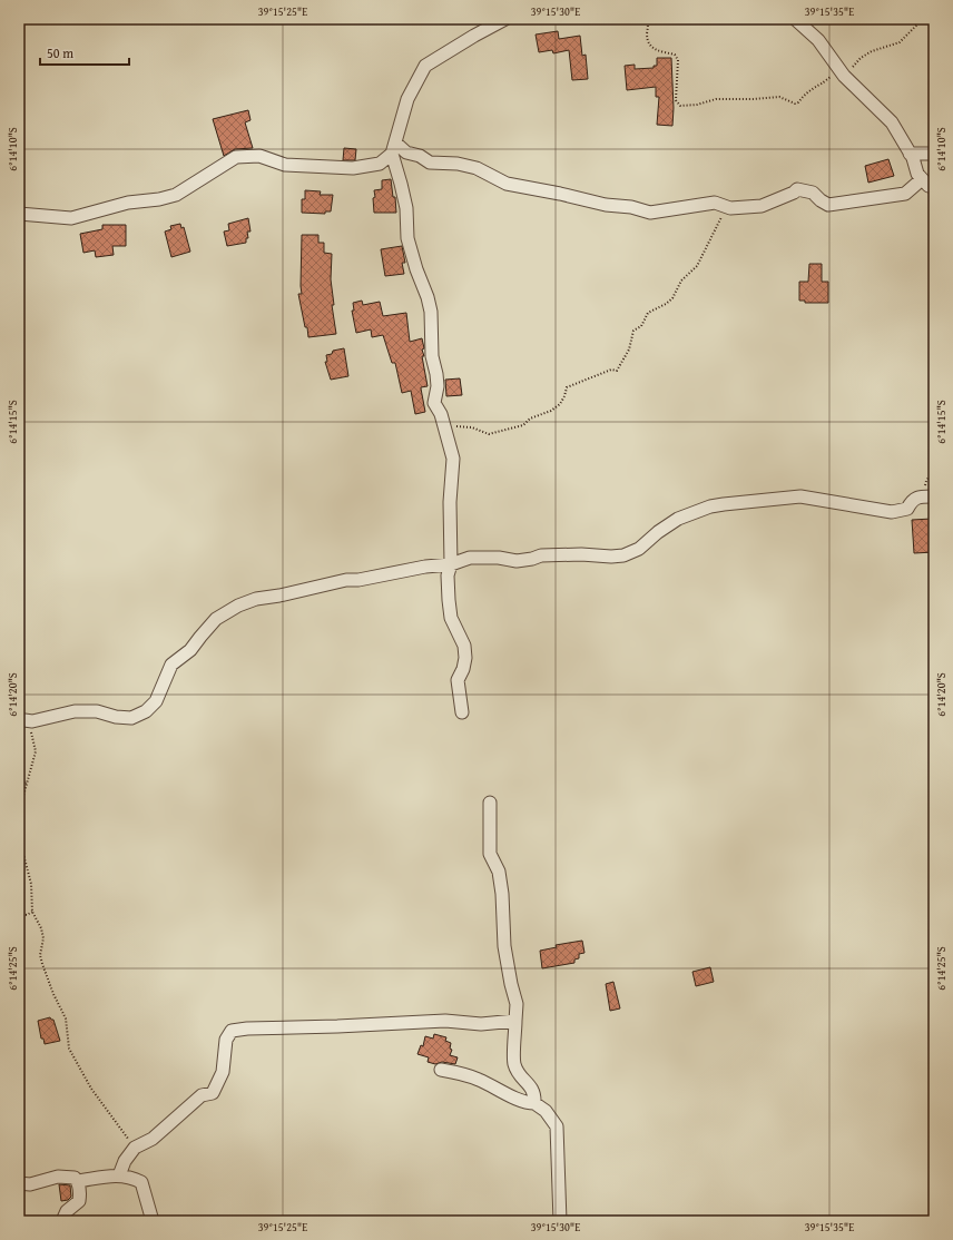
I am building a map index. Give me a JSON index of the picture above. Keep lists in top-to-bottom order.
{
  "scale_bar": "50 m",
  "coordinates": [
    "39°15'25\"E",
    "39°15'30\"E",
    "39°15'35\"E",
    "6°14'10\"S",
    "6°14'15\"S",
    "6°14'20\"S",
    "6°14'25\"S"
  ]
}
